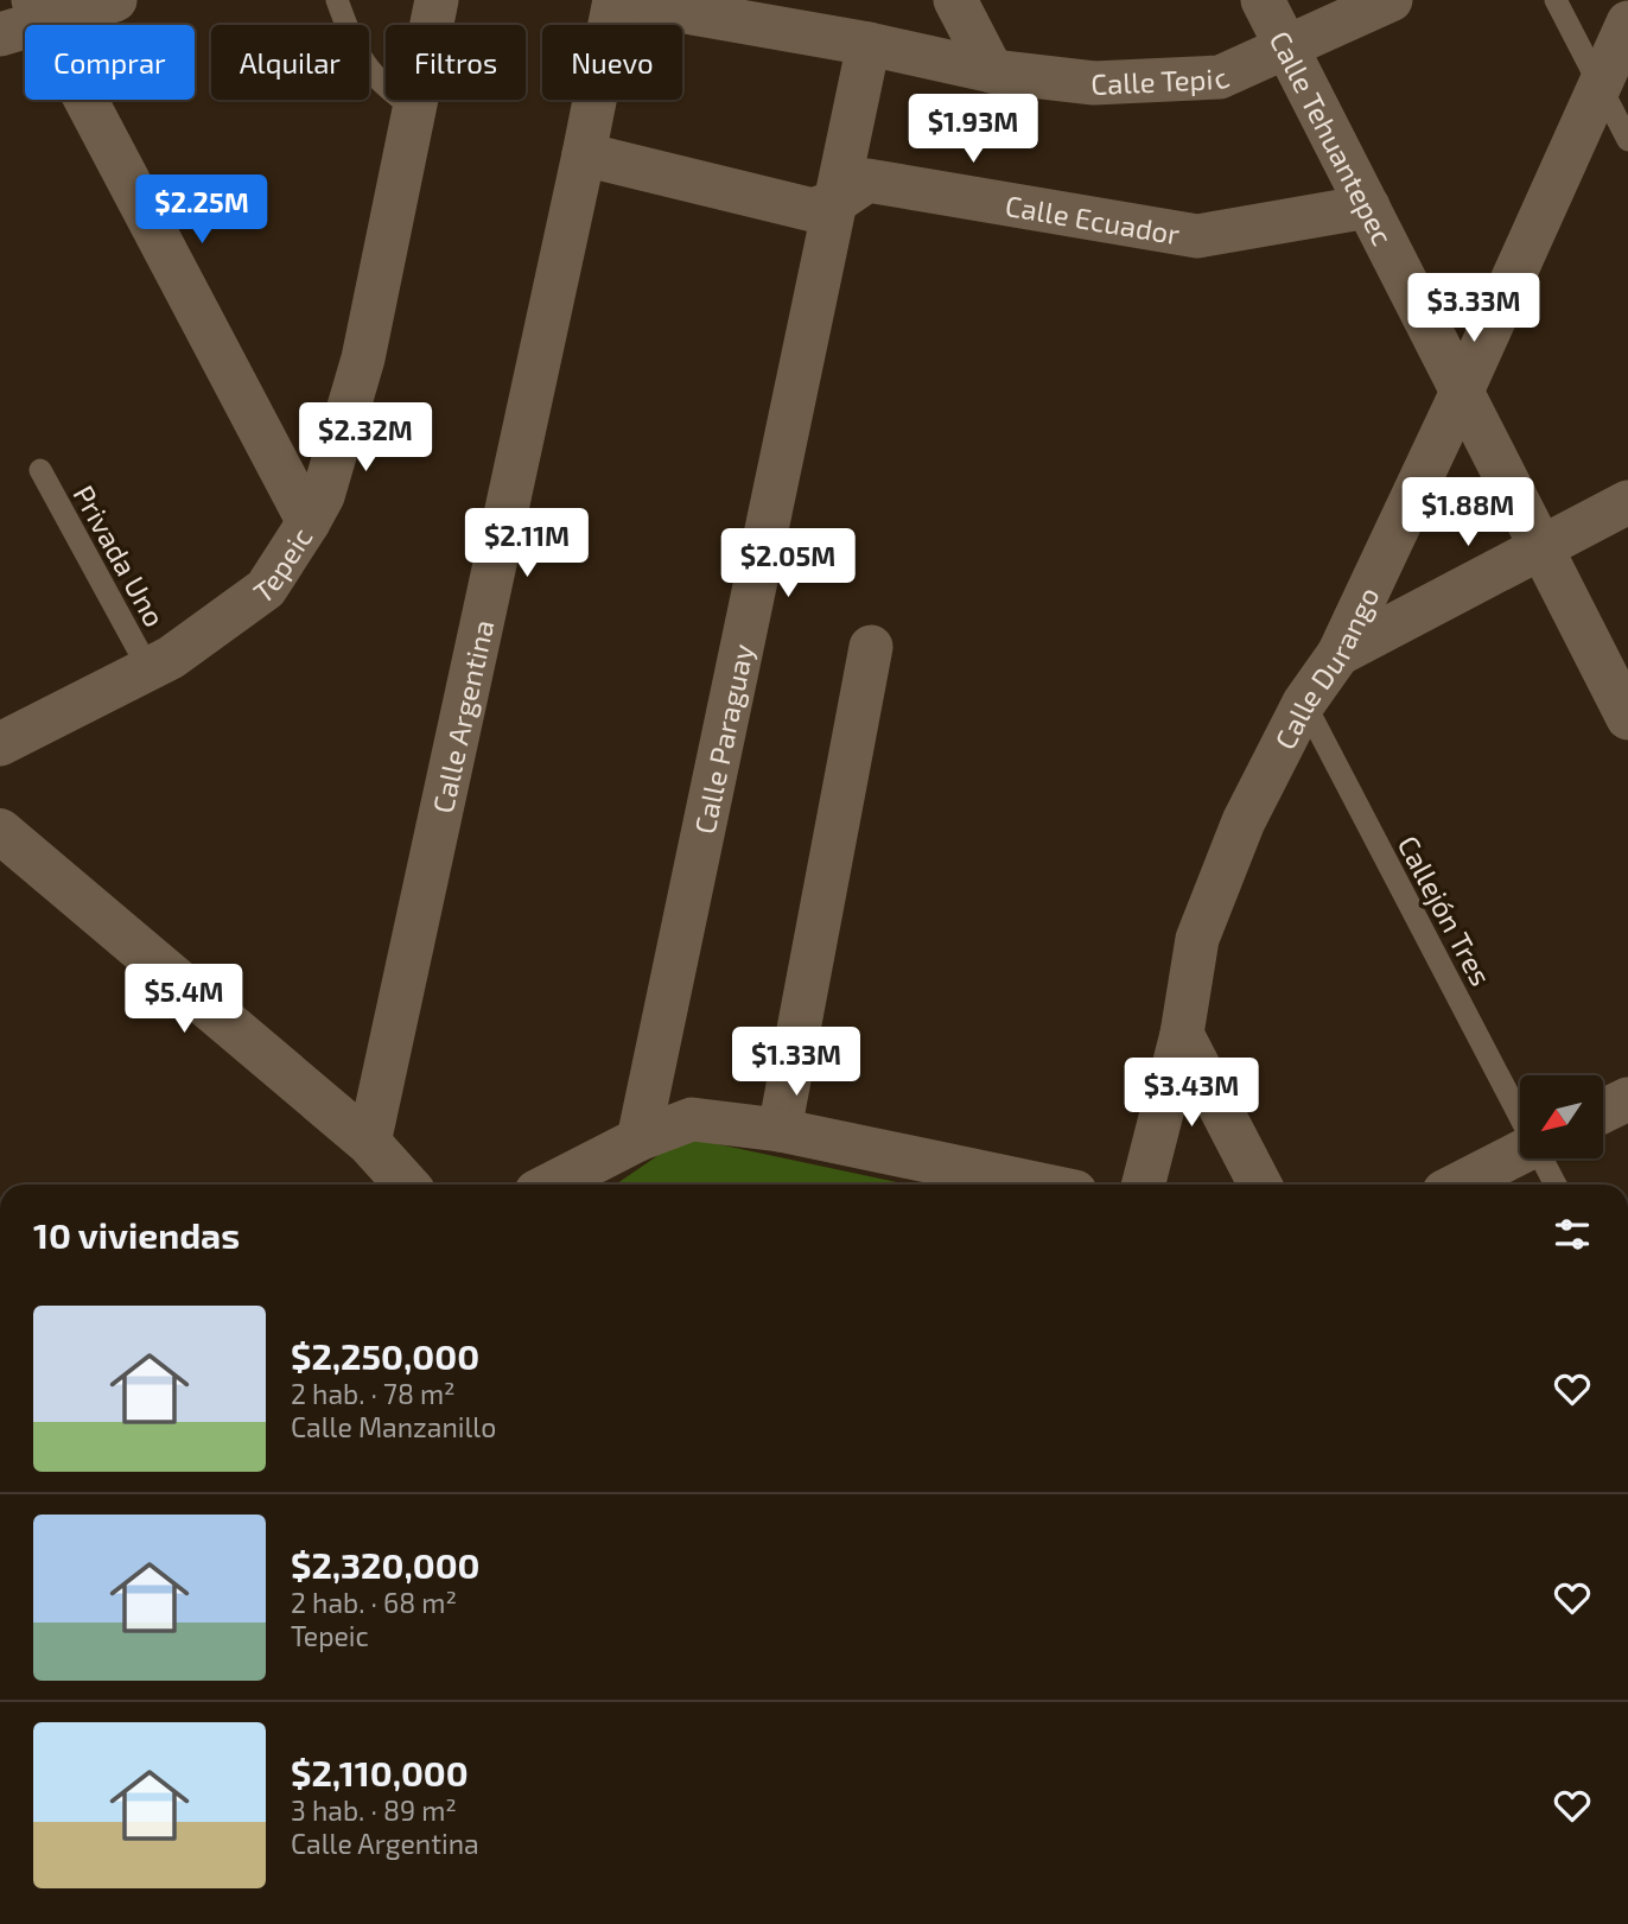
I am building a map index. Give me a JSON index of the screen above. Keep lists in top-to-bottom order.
{
  "streets": {
    "street": [
      "Calle Tepic",
      "Calle Tehuantepec",
      "Calle Ecuador",
      "Tepeic",
      "Calle Durango",
      "Calle Argentina",
      "Calle Paraguay"
    ],
    "lane": ["Privada Uno", "Callejón Tres"]
  },
  "crossings": [
    ["Calle Tepic", "Calle Tehuantepec"],
    ["Calle Tepic", "Calle Argentina"],
    ["Calle Tepic", "Calle Paraguay"],
    ["Calle Tehuantepec", "Calle Ecuador"],
    ["Calle Tehuantepec", "Calle Durango"],
    ["Calle Ecuador", "Calle Argentina"],
    ["Calle Ecuador", "Calle Paraguay"],
    ["Privada Uno", "Tepeic"],
    ["Calle Durango", "Callejón Tres"]
  ],
  "north": "bottom left",
  "page": {
    "chip": [
      "Comprar",
      "Alquilar",
      "Filtros",
      "Nuevo"
    ],
    "price": [
      "$1.93M",
      "$2.25M",
      "$3.33M",
      "$2.32M",
      "$1.88M",
      "$2.11M",
      "$2.05M",
      "$5.4M",
      "$1.33M",
      "$3.43M"
    ],
    "heading": "10 viviendas",
    "list": [
      {
        "name": "$2,250,000",
        "note": "2 hab. · 78 m² · Calle Manzanillo"
      },
      {
        "name": "$2,320,000",
        "note": "2 hab. · 68 m² · Tepeic"
      },
      {
        "name": "$2,110,000",
        "note": "3 hab. · 89 m² · Calle Argentina"
      }
    ]
  }
}
